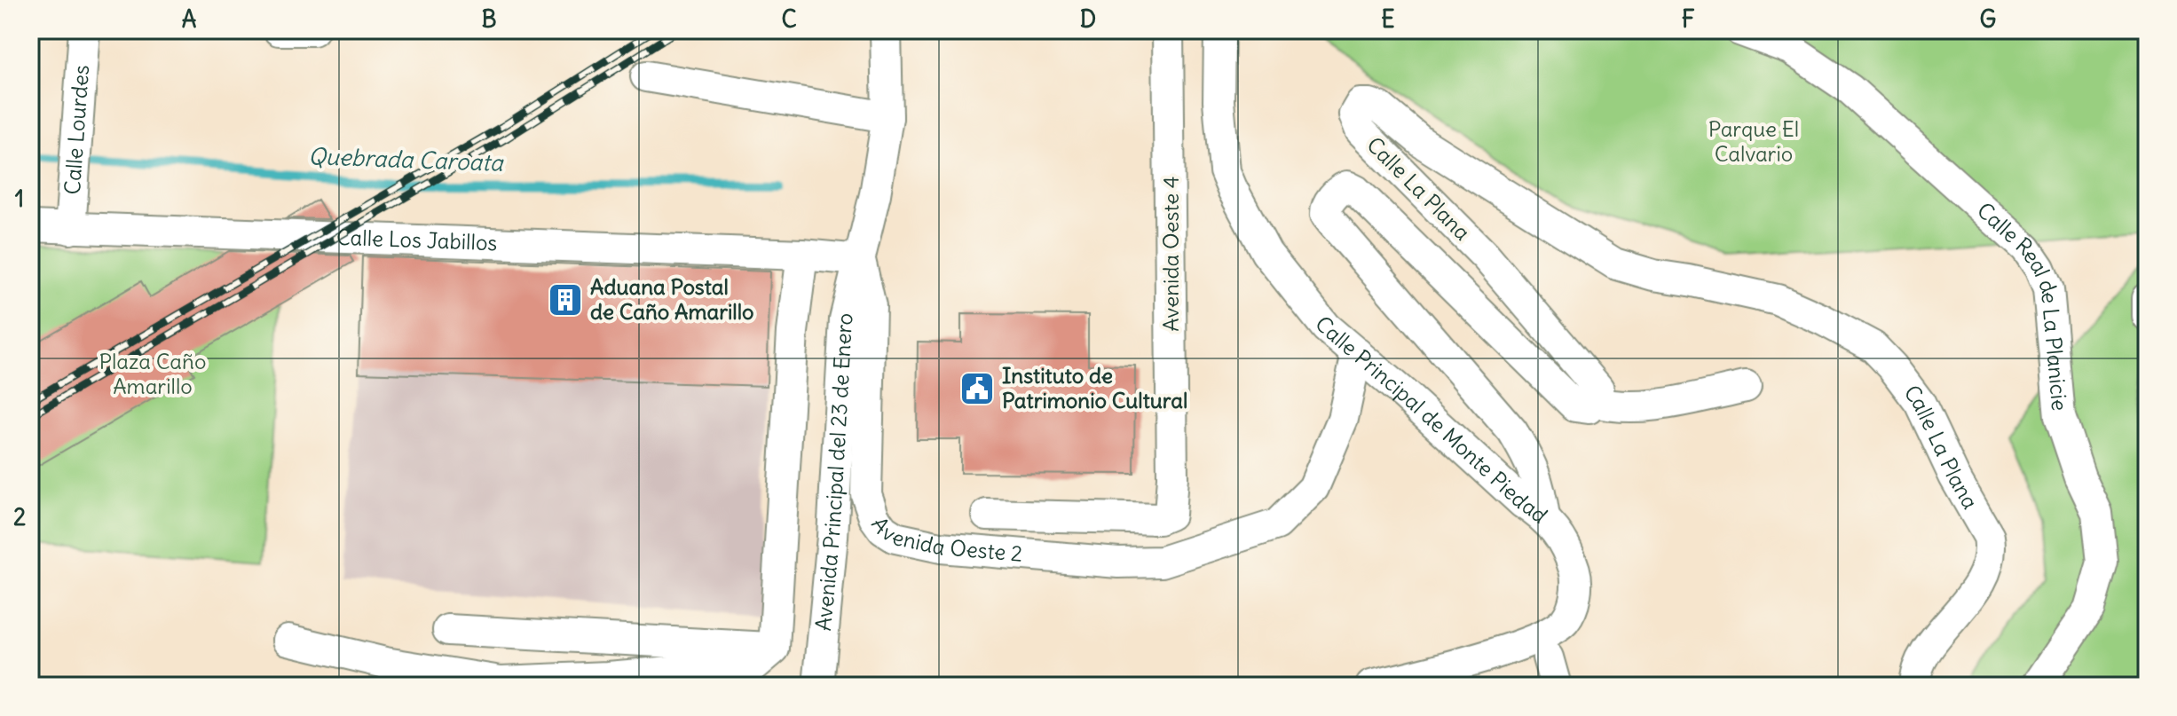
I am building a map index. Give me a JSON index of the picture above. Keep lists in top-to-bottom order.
{
  "streets": {
    "street": [
      "Calle Lourdes",
      "Calle La Plana",
      "Calle Los Jabillos",
      "Avenida Oeste 4",
      "Calle Real de La Planicie",
      "Calle Principal de Monte Piedad",
      "Avenida Principal del 23 de Enero",
      "Avenida Oeste 2"
    ]
  },
  "crossings": [
    ["Calle Lourdes", "Calle Los Jabillos"],
    ["Calle La Plana", "Calle Principal de Monte Piedad"],
    ["Calle Los Jabillos", "Avenida Principal del 23 de Enero"],
    ["Calle Los Jabillos", "Avenida Oeste 2"],
    ["Calle Principal de Monte Piedad", "Avenida Oeste 2"],
    ["Avenida Principal del 23 de Enero", "Avenida Oeste 2"]
  ],
  "water": ["Quebrada Caroata"],
  "parks": ["Parque El Calvario", "Plaza Caño Amarillo"],
  "places": {
    "building": ["Aduana Postal de Caño Amarillo"],
    "public building": ["Instituto de Patrimonio Cultural"]
  },
  "grid": {
    "columns": [
      "A",
      "B",
      "C",
      "D",
      "E",
      "F",
      "G"
    ],
    "rows": ["1", "2"]
  }
}
